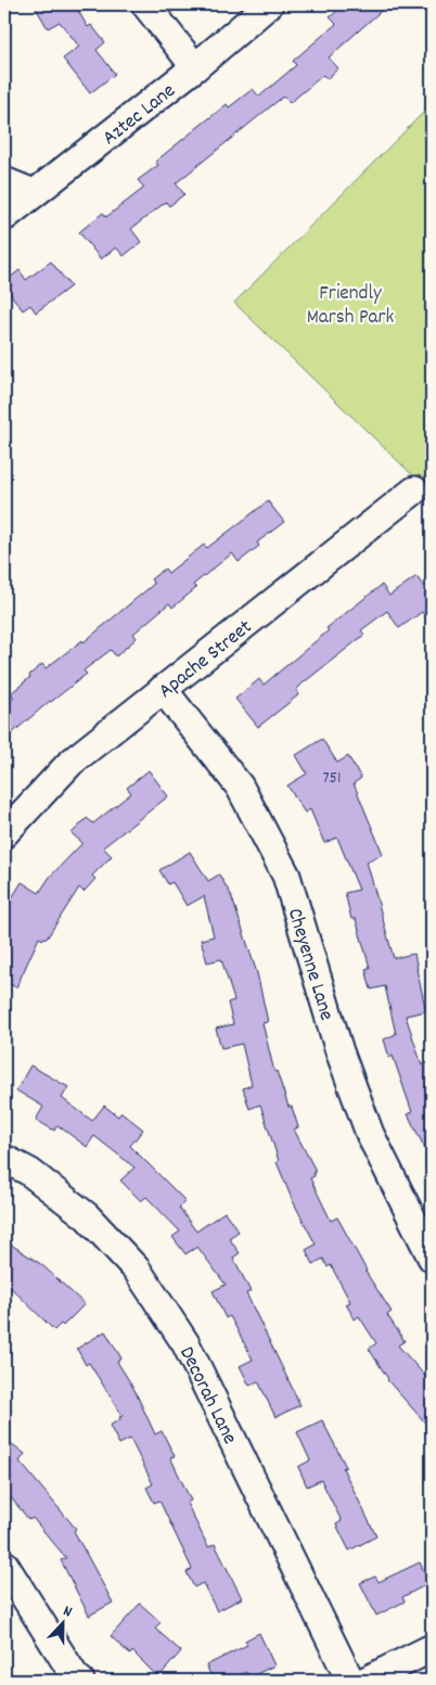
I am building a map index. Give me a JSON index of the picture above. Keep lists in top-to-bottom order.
{
  "streets": {
    "street": [
      "Aztec Lane",
      "Apache Street",
      "Cheyenne Lane",
      "Decorah Lane"
    ]
  },
  "crossings": [
    ["Apache Street", "Cheyenne Lane"]
  ],
  "parks": ["Friendly Marsh Park"],
  "house_numbers": ["751"],
  "north": "top"
}
